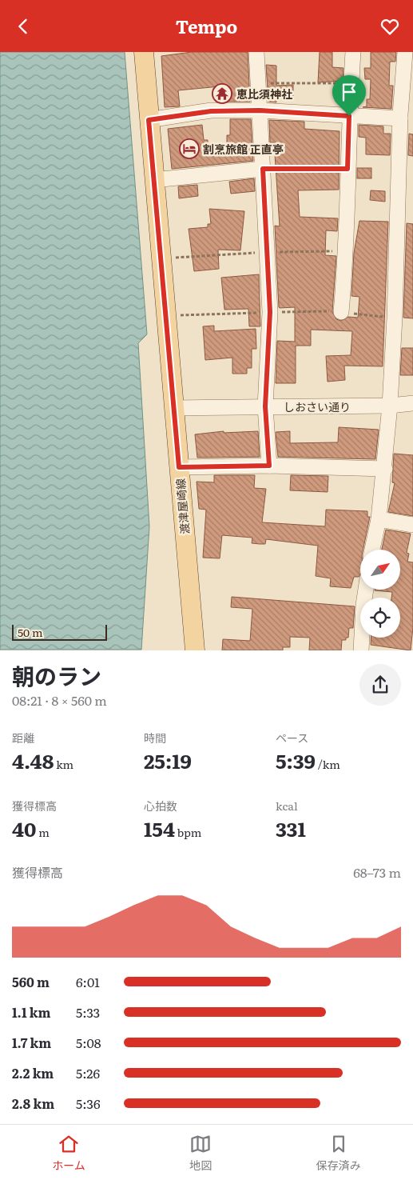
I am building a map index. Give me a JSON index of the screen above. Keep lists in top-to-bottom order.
{
  "streets": {
    "main road": ["渡津屋崎線"],
    "street": ["しおさい通り"]
  },
  "crossings": [
    ["しおさい通り", "渡津屋崎線"]
  ],
  "places": {
    "temple": ["恵比須神社"],
    "hotel": ["割烹旅館 正直亭"]
  },
  "scale_bar": "50 m",
  "north": "top right",
  "page": {
    "header": "Tempo",
    "scale": "50 m",
    "heading": ["朝のラン", "08:21 · 8 × 560 m"],
    "stats": [
      ["距離", "4.48 km"],
      ["時間", "25:19"],
      ["ペース", "5:39 /km"],
      ["獲得標高", "40 m"],
      ["心拍数", "154 bpm"],
      ["kcal", "331"]
    ],
    "chart": ["獲得標高", "68–73 m"],
    "list": [
      {
        "name": "560 m",
        "note": "6:01"
      },
      {
        "name": "1.1 km",
        "note": "5:33"
      },
      {
        "name": "1.7 km",
        "note": "5:08"
      },
      {
        "name": "2.2 km",
        "note": "5:26"
      },
      {
        "name": "2.8 km",
        "note": "5:36"
      }
    ],
    "tabs": ["ホーム", "地図", "保存済み"]
  }
}
